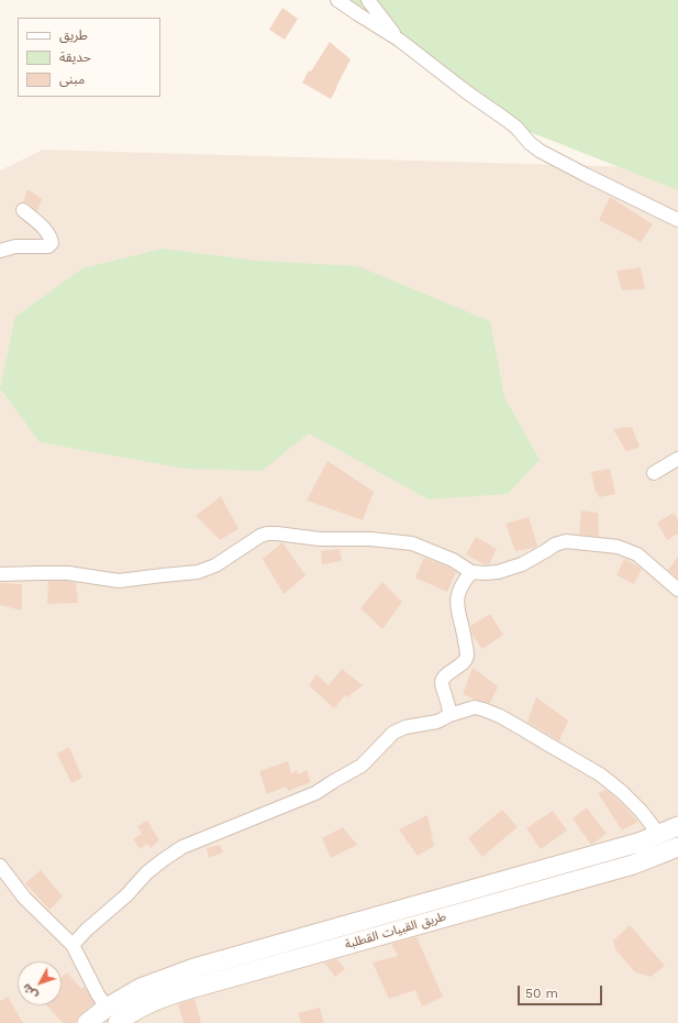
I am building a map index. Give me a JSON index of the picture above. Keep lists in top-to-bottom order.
{
  "streets": {
    "main road": ["طريق القبيات القطلبة"]
  },
  "legend": ["طريق", "حديقة", "مبنى"],
  "scale_bar": "50 m",
  "north": "bottom left"
}
